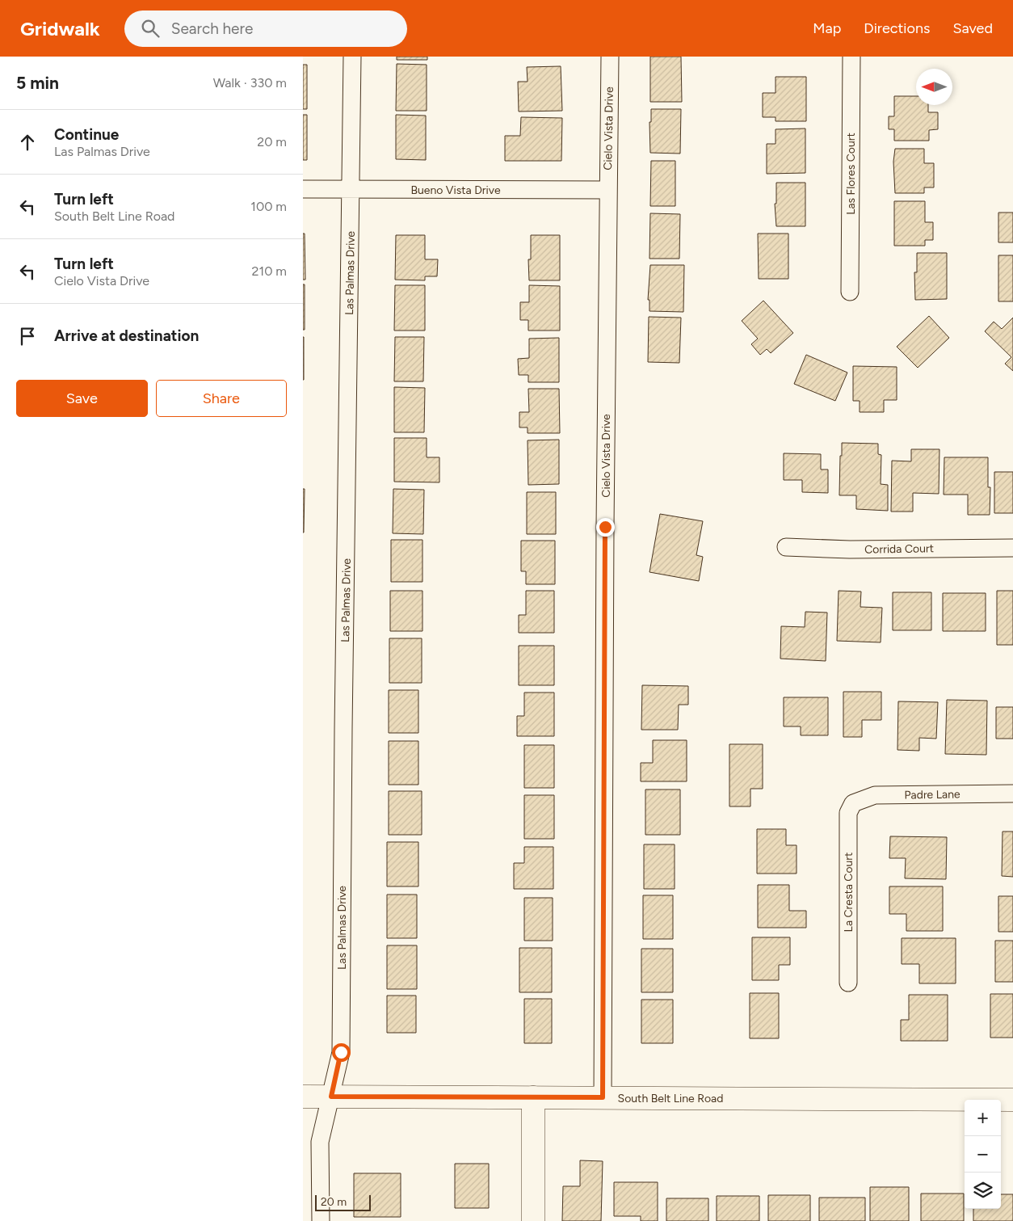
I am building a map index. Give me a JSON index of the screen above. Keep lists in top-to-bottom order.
{
  "streets": {
    "main road": ["South Belt Line Road"],
    "street": [
      "Cielo Vista Drive",
      "Las Flores Court",
      "Bueno Vista Drive",
      "Las Palmas Drive",
      "Corrida Court",
      "Padre Lane",
      "La Cresta Court"
    ]
  },
  "crossings": [
    ["Cielo Vista Drive", "Bueno Vista Drive"],
    ["Cielo Vista Drive", "South Belt Line Road"],
    ["Bueno Vista Drive", "Las Palmas Drive"],
    ["Las Palmas Drive", "South Belt Line Road"],
    ["Padre Lane", "La Cresta Court"]
  ],
  "scale_bar": "20 m",
  "north": "left",
  "page": {
    "header": "Gridwalk",
    "search": "Search here",
    "nav": ["Map", "Directions", "Saved"],
    "heading": ["5 min", "Walk · 330 m"],
    "list": [
      ["Continue", "Las Palmas Drive", "20 m"],
      ["Turn left", "South Belt Line Road", "100 m"],
      ["Turn left", "Cielo Vista Drive", "210 m"],
      "Arrive at destination"
    ],
    "buttons": ["Save", "Share"],
    "map_buttons": ["+", "−"],
    "scale": "20 m"
  }
}
